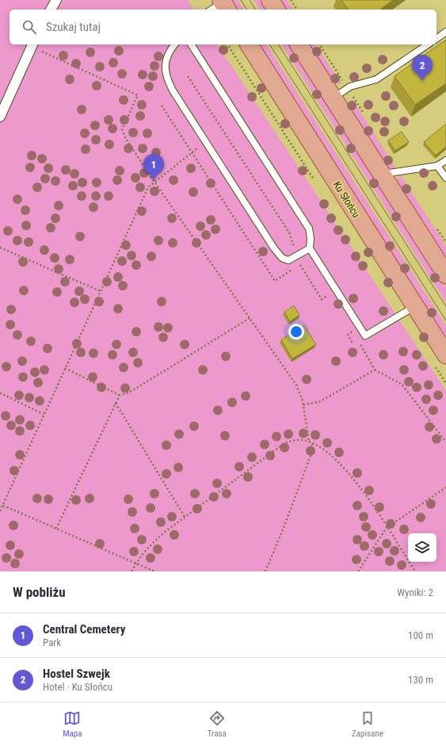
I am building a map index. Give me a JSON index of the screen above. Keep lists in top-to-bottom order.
{
  "streets": {
    "main road": ["Ku Słońcu"]
  },
  "page": {
    "search": "Szukaj tutaj",
    "pins": ["2", "1"],
    "heading": ["W pobliżu", "Wyniki: 2"],
    "list": [
      {
        "mark": "1",
        "name": "Central Cemetery",
        "note": "Park",
        "value": "100 m"
      },
      {
        "mark": "2",
        "name": "Hostel Szwejk",
        "note": "Hotel · Ku Słońcu",
        "value": "130 m"
      }
    ],
    "nav": ["Mapa", "Trasa", "Zapisane"]
  }
}
